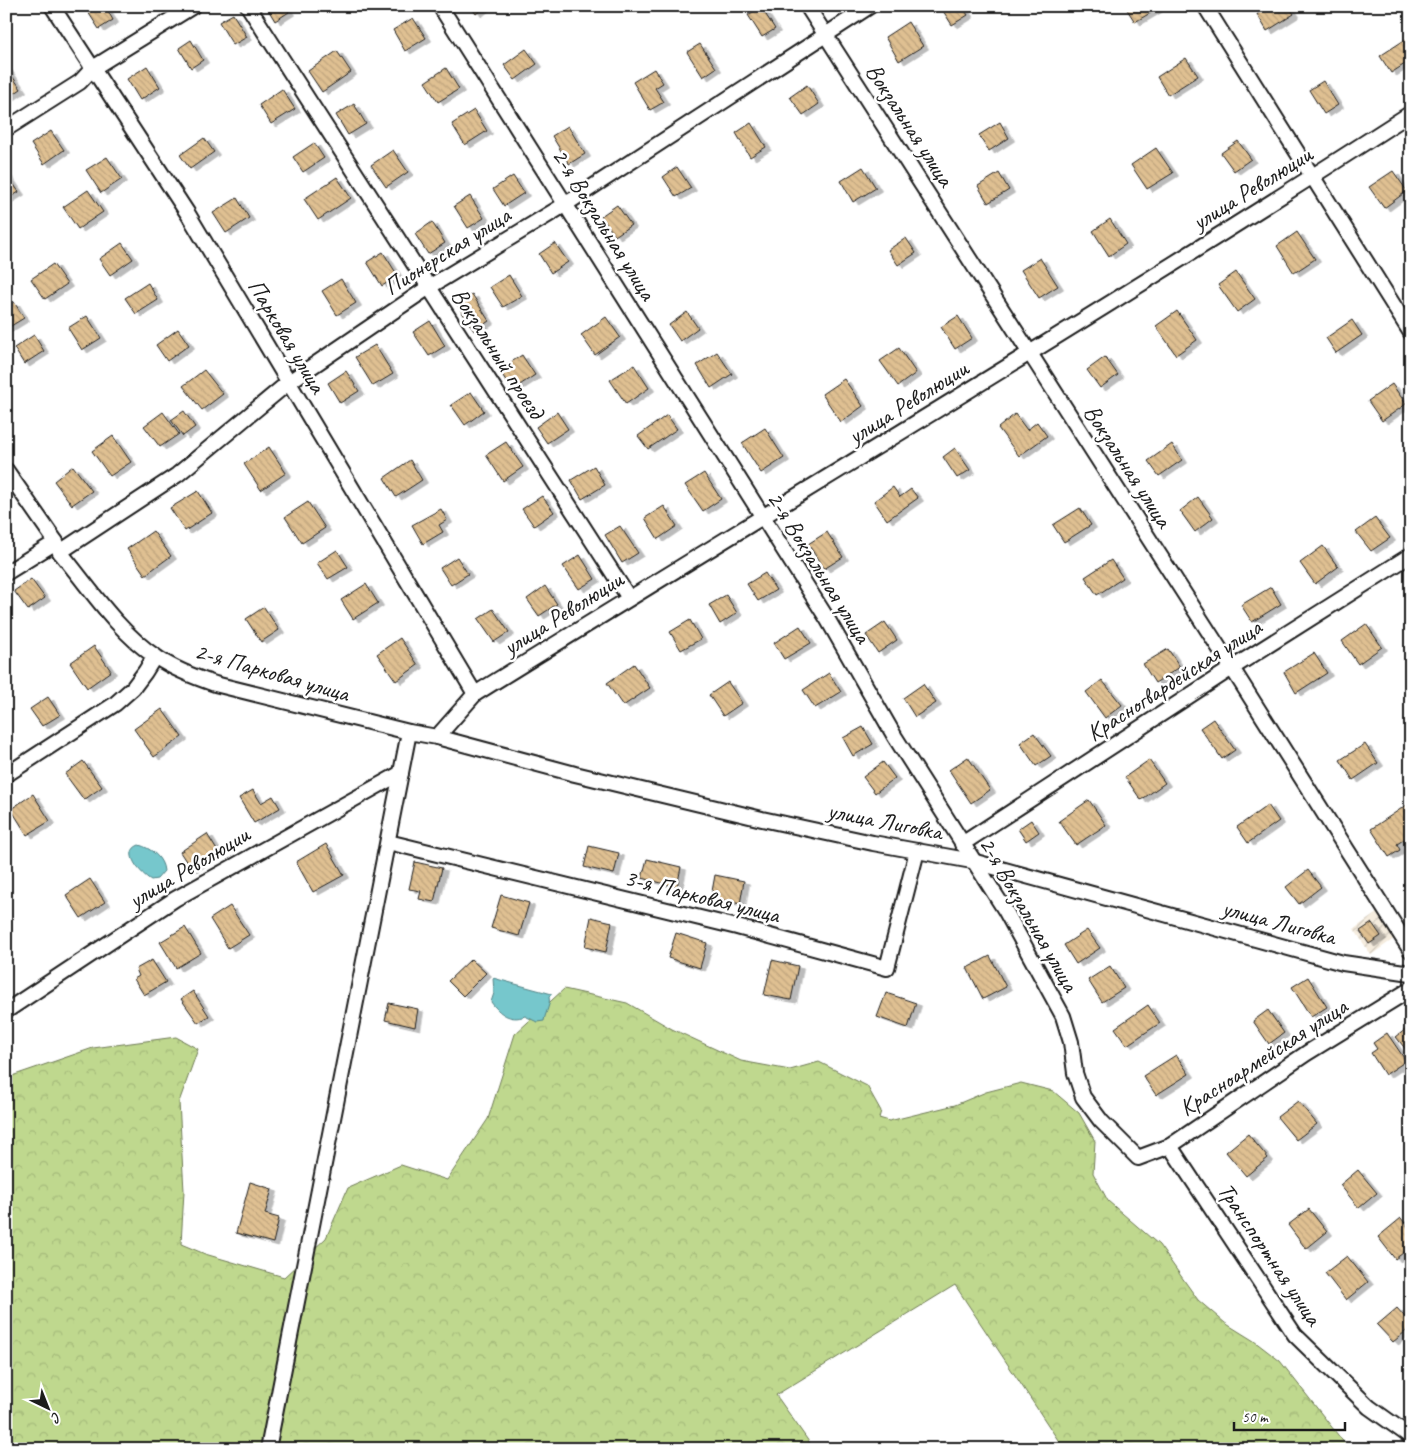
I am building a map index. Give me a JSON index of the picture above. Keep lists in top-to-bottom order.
{
  "streets": {
    "street": [
      "Вокзальная улица",
      "улица Революции",
      "2-я Вокзальная улица",
      "Пионерская улица",
      "Парковая улица",
      "Вокзальный проезд",
      "2-я Парковая улица",
      "Красногвардейская улица",
      "улица Лиговка",
      "3-я Парковая улица",
      "Красноармейская улица",
      "Транспортная улица"
    ]
  },
  "crossings": [
    ["Вокзальная улица", "улица Революции"],
    ["Вокзальная улица", "Пионерская улица"],
    ["Вокзальная улица", "Красногвардейская улица"],
    ["улица Революции", "2-я Вокзальная улица"],
    ["улица Революции", "Парковая улица"],
    ["улица Революции", "Вокзальный проезд"],
    ["улица Революции", "2-я Парковая улица"],
    ["улица Революции", "улица Лиговка"],
    ["2-я Вокзальная улица", "Пионерская улица"],
    ["2-я Вокзальная улица", "Красногвардейская улица"],
    ["2-я Вокзальная улица", "улица Лиговка"],
    ["2-я Вокзальная улица", "Красноармейская улица"],
    ["Пионерская улица", "Парковая улица"],
    ["Пионерская улица", "Вокзальный проезд"],
    ["Пионерская улица", "2-я Парковая улица"],
    ["2-я Парковая улица", "улица Лиговка"],
    ["улица Лиговка", "3-я Парковая улица"],
    ["Красноармейская улица", "Транспортная улица"]
  ],
  "scale_bar": "50 m",
  "north": "bottom right"
}
